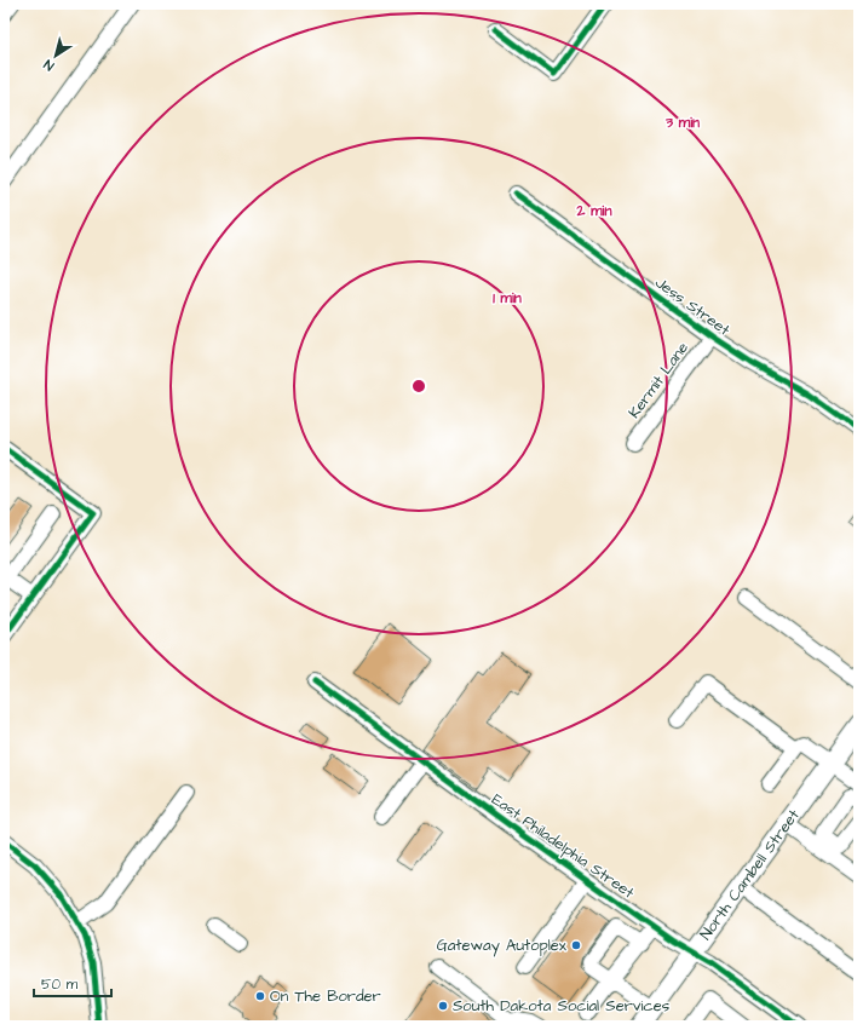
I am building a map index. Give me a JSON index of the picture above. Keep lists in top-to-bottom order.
{
  "streets": {
    "main road": ["North Cambell Street"],
    "street": ["Jess Street", "Kermit Lane", "East Philadelphia Street"]
  },
  "crossings": [
    ["Jess Street", "Kermit Lane"],
    ["East Philadelphia Street", "North Cambell Street"]
  ],
  "places": ["Gateway Autoplex", "On The Border", "South Dakota Social Services"],
  "scale_bar": "50 m",
  "north": "bottom left",
  "rings": ["3 min", "2 min", "1 min"]
}
